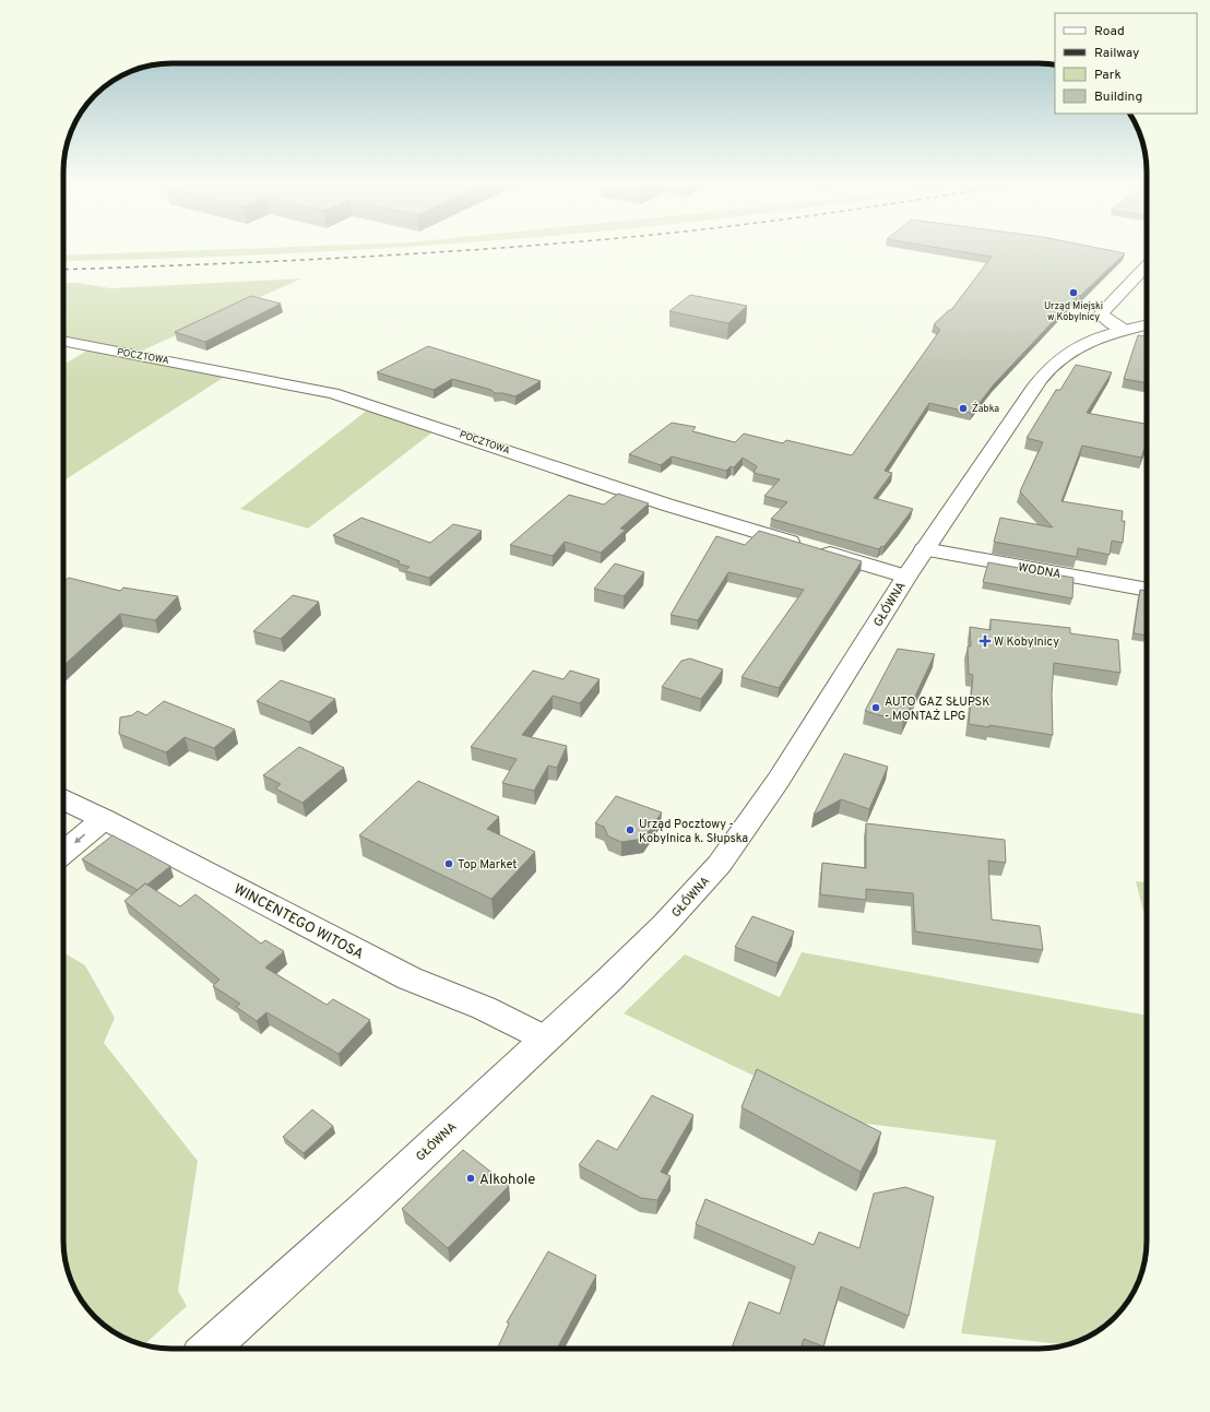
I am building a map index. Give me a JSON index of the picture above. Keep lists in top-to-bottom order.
{
  "streets": {
    "street": [
      "POCZTOWA",
      "WODNA",
      "GŁÓWNA",
      "WINCENTEGO WITOSA"
    ]
  },
  "crossings": [
    ["POCZTOWA", "GŁÓWNA"],
    ["WODNA", "GŁÓWNA"],
    ["GŁÓWNA", "WINCENTEGO WITOSA"]
  ],
  "places": {
    "other": [
      "Urząd Miejski w Kobylnicy",
      "Żabka",
      "AUTO GAZ SŁUPSK - MONTAŻ LPG",
      "Urząd Pocztowy - Kobylnica k. Słupska",
      "Top Market",
      "Alkohole"
    ],
    "health": ["W Kobylnicy"]
  },
  "legend": [
    "Road",
    "Railway",
    "Park",
    "Building"
  ]
}
